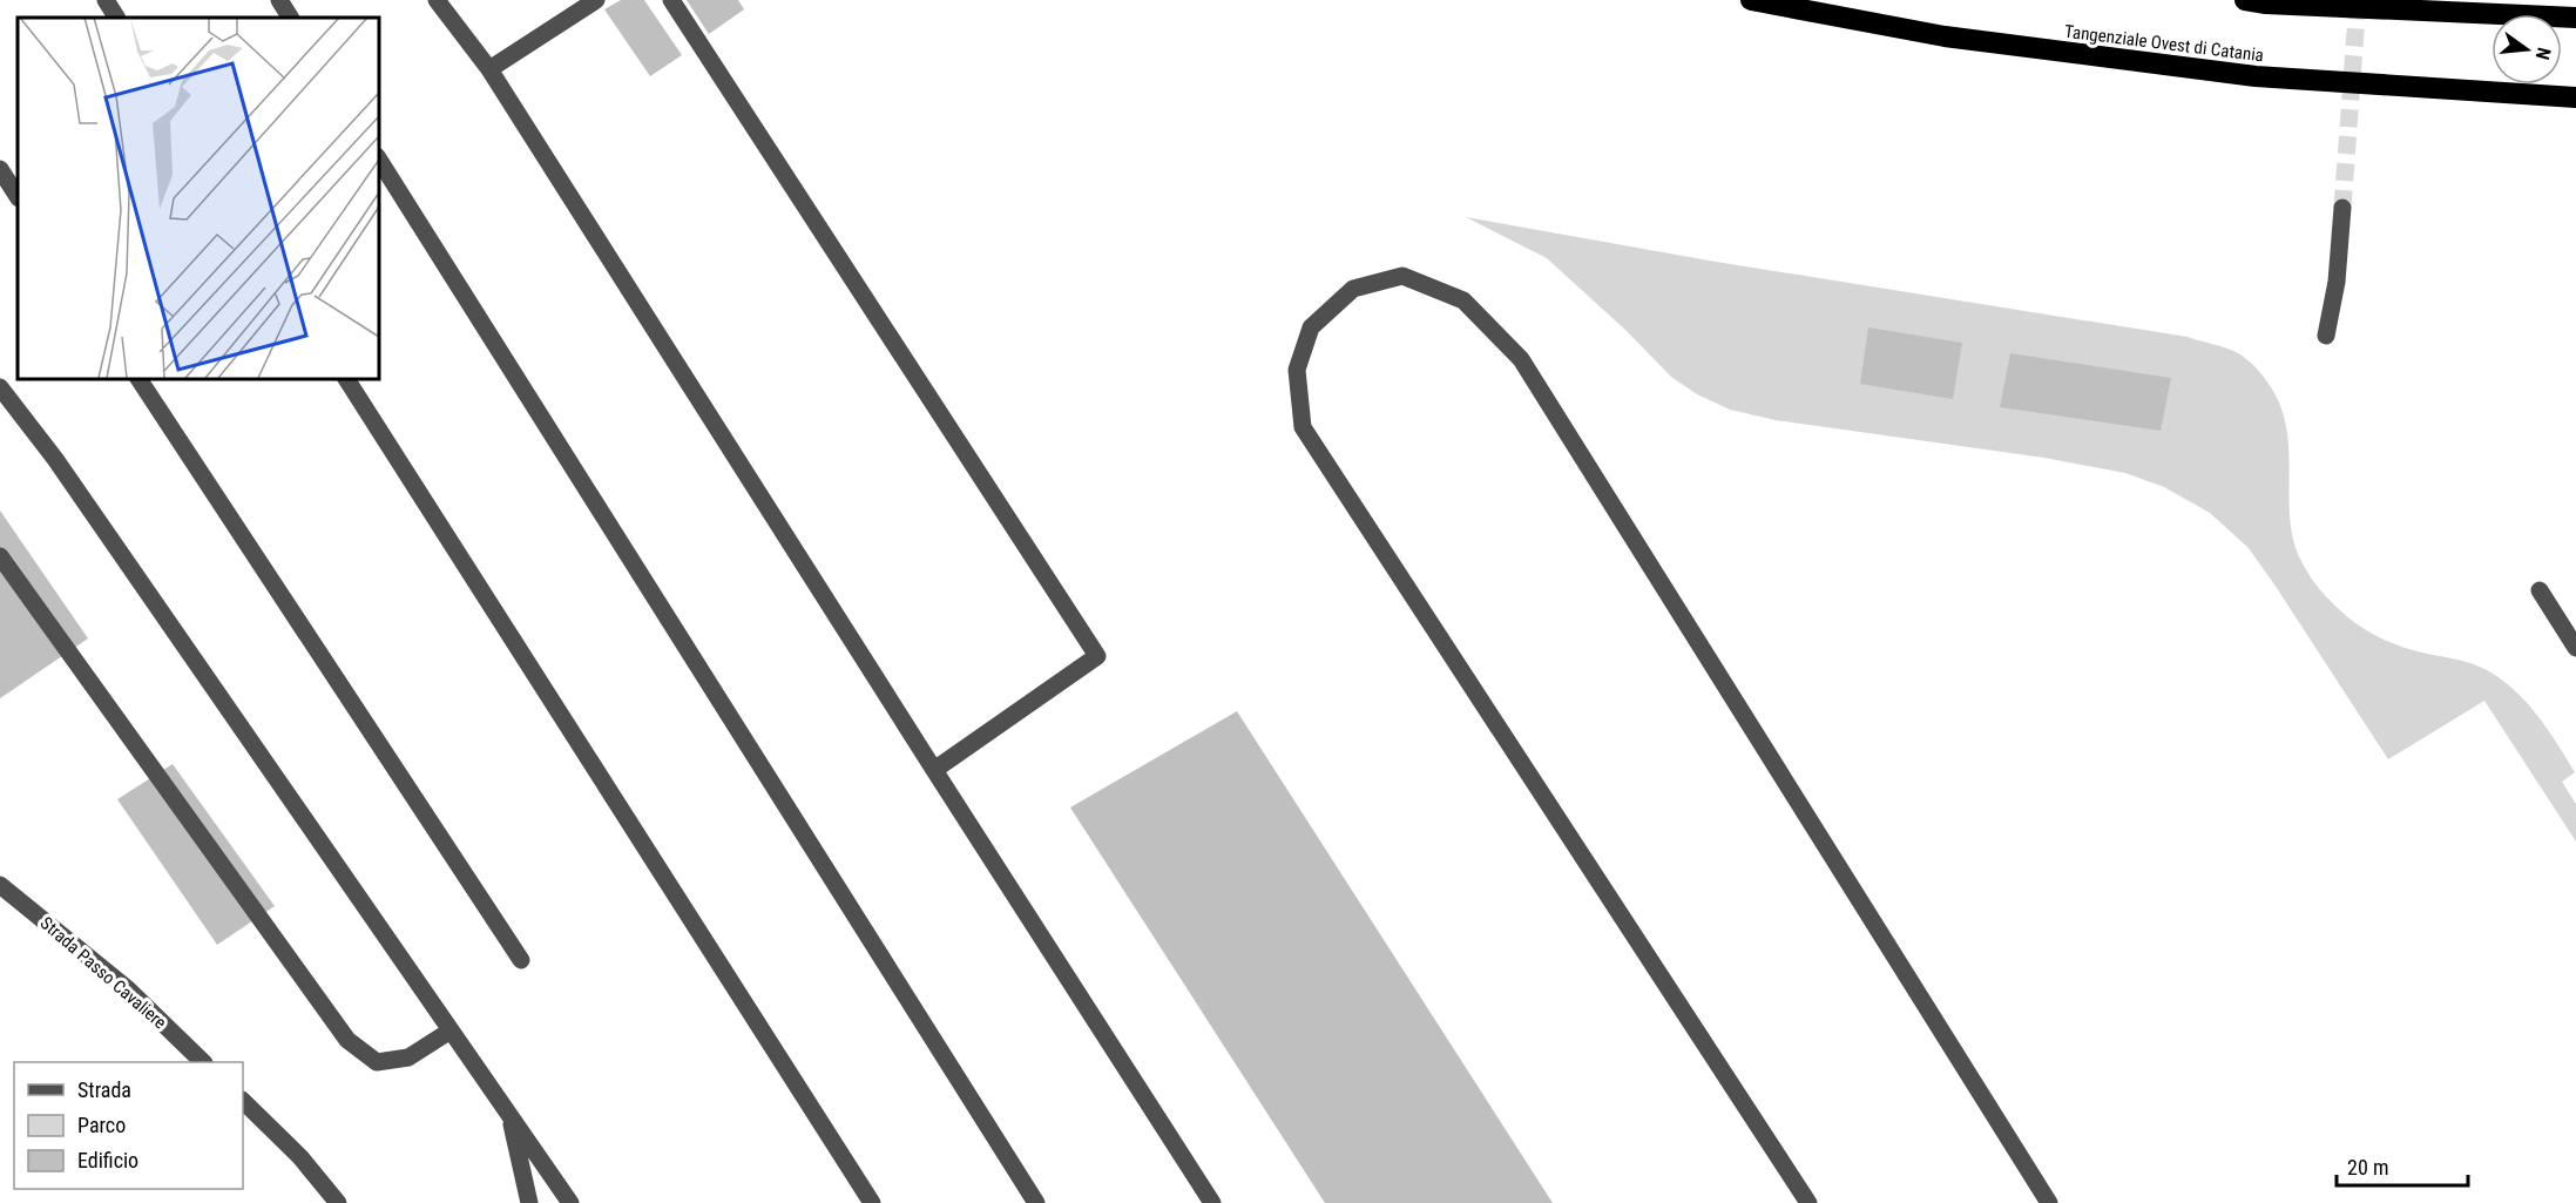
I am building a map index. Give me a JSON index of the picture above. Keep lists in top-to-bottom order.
{
  "streets": {
    "highway": ["Tangenziale Ovest di Catania"],
    "street": ["Strada Passo Cavaliere"]
  },
  "legend": ["Strada", "Parco", "Edificio"],
  "scale_bar": "20 m",
  "north": "right"
}
